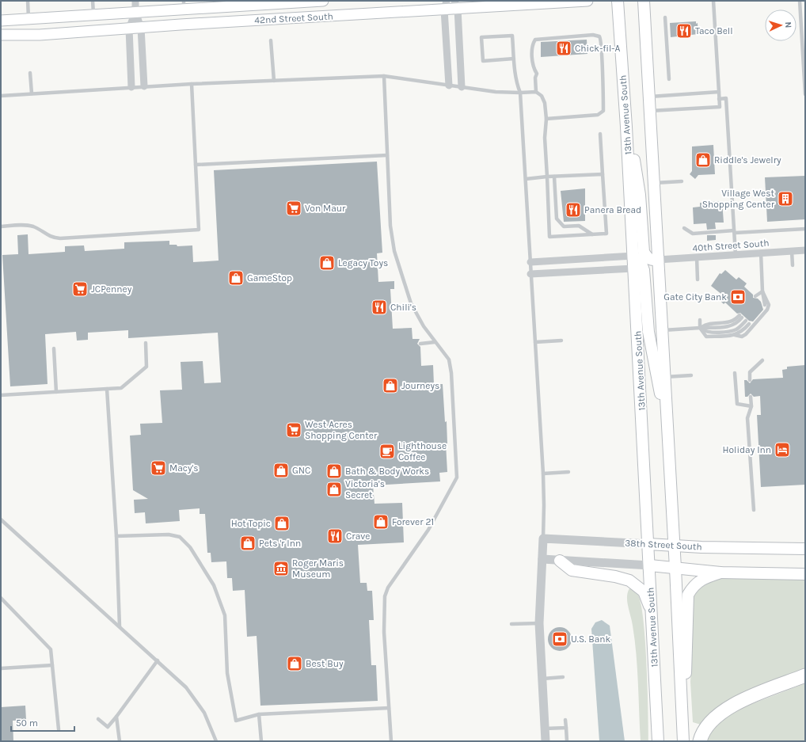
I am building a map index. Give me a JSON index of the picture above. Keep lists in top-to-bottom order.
{
  "streets": {
    "main road": ["42nd Street South", "13th Avenue South", "38th Street South"],
    "street": ["40th Street South"]
  },
  "crossings": [
    ["13th Avenue South", "38th Street South"]
  ],
  "places": {
    "restaurant": [
      "Taco Bell",
      "Chick-fil-A",
      "Panera Bread",
      "Chili's",
      "Crave"
    ],
    "shop": [
      "Riddle's Jewelry",
      "Legacy Toys",
      "GameStop",
      "Journeys",
      "GNC",
      "Bath & Body Works",
      "Victoria's Secret",
      "Forever 21",
      "Hot Topic",
      "Pets 'r Inn",
      "Best Buy"
    ],
    "building": ["Village West Shopping Center"],
    "supermarket": [
      "Von Maur",
      "JCPenney",
      "West Acres Shopping Center",
      "Macy's"
    ],
    "bank": ["Gate City Bank", "U.S. Bank"],
    "hotel": ["Holiday Inn"],
    "cafe": ["Lighthouse Coffee"],
    "museum": ["Roger Maris Museum"]
  },
  "scale_bar": "50 m",
  "north": "right"
}
